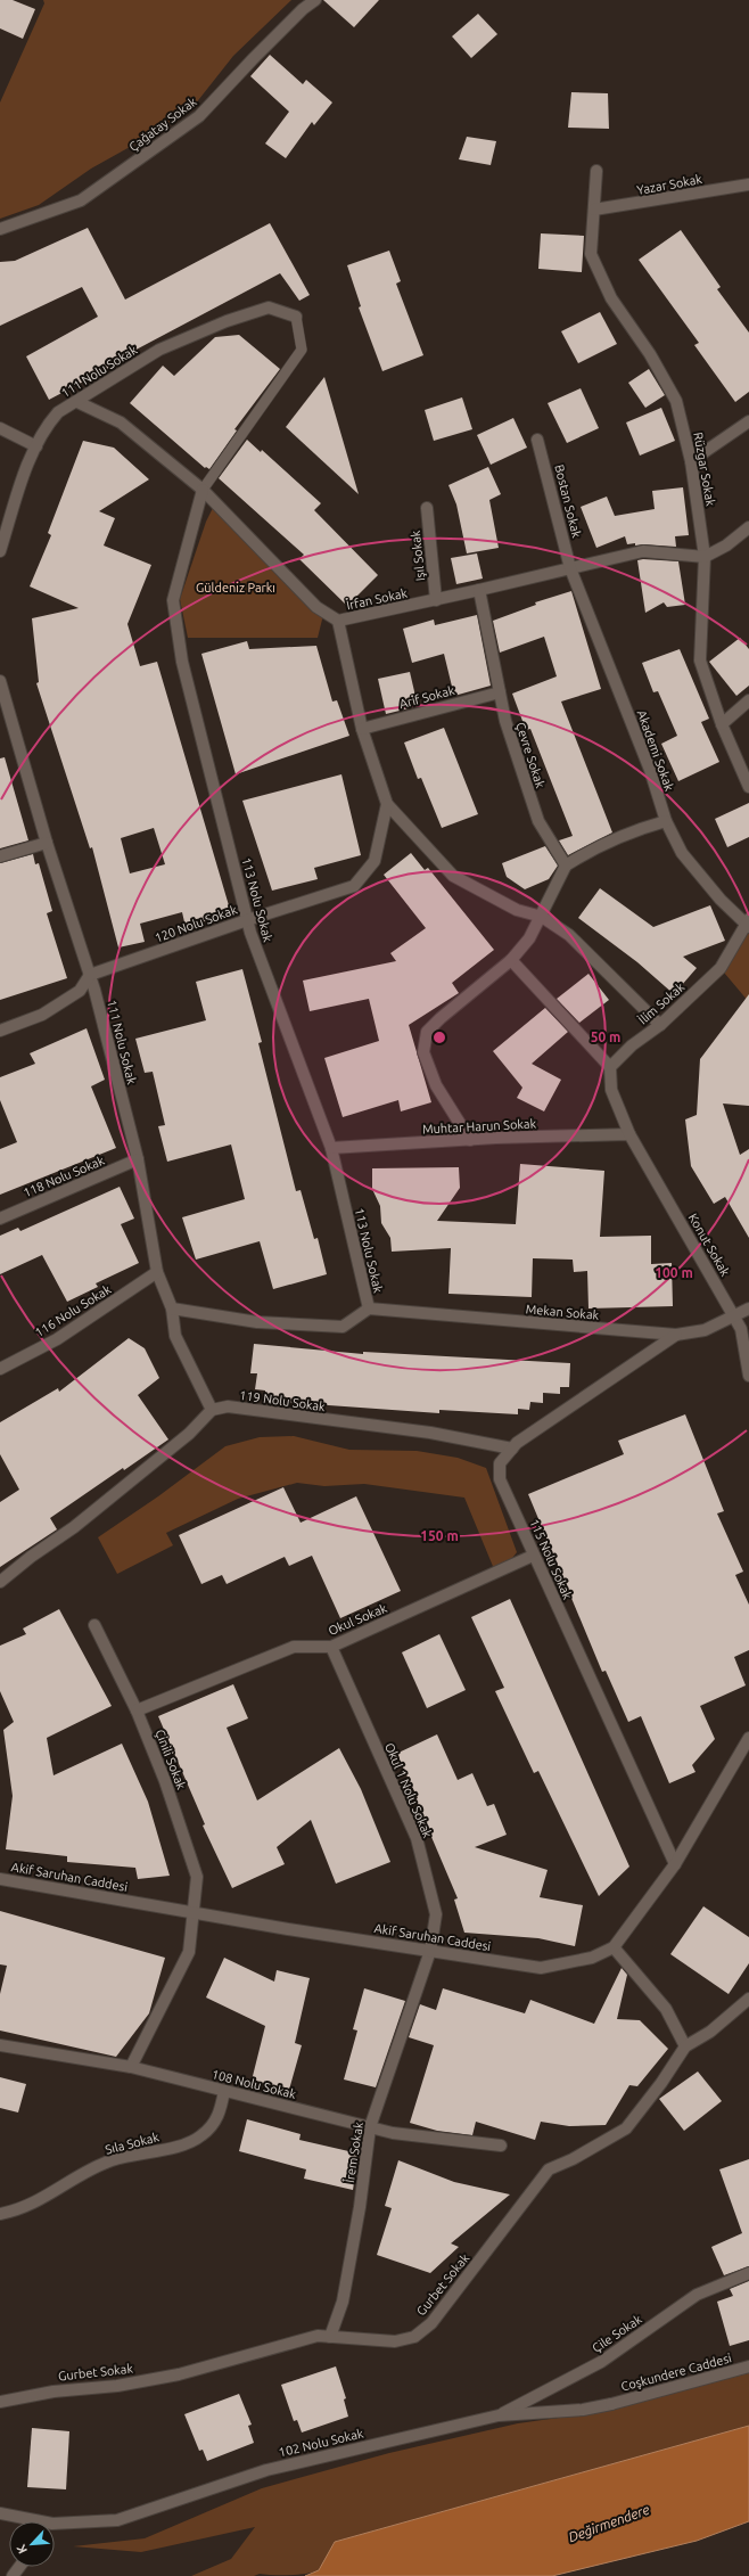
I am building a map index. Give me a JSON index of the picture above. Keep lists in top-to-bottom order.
{
  "streets": {
    "street": [
      "Çağatay Sokak",
      "Yazar Sokak",
      "111 Nolu Sokak",
      "Rüzgar Sokak",
      "Bostan Sokak",
      "Işıl Sokak",
      "İrfan Sokak",
      "Arif Sokak",
      "Akademi Sokak",
      "Çevre Sokak",
      "113 Nolu Sokak",
      "120 Nolu Sokak",
      "İlim Sokak",
      "Muhtar Harun Sokak",
      "118 Nolu Sokak",
      "Konut Sokak",
      "116 Nolu Sokak",
      "Mekan Sokak",
      "119 Nolu Sokak",
      "115 Nolu Sokak",
      "Okul Sokak",
      "Çinili Sokak",
      "Okul 1 Nolu Sokak",
      "Akif Saruhan Caddesi",
      "108 Nolu Sokak",
      "Sıla Sokak",
      "İrem Sokak",
      "Gurbet Sokak",
      "Çile Sokak",
      "Coşkundere Caddesi",
      "102 Nolu Sokak"
    ]
  },
  "crossings": [
    ["Yazar Sokak", "Rüzgar Sokak"],
    ["111 Nolu Sokak", "İrfan Sokak"],
    ["111 Nolu Sokak", "120 Nolu Sokak"],
    ["111 Nolu Sokak", "118 Nolu Sokak"],
    ["111 Nolu Sokak", "116 Nolu Sokak"],
    ["111 Nolu Sokak", "119 Nolu Sokak"],
    ["Rüzgar Sokak", "İrfan Sokak"],
    ["Bostan Sokak", "İrfan Sokak"],
    ["Bostan Sokak", "Akademi Sokak"],
    ["Işıl Sokak", "İrfan Sokak"],
    ["İrfan Sokak", "Akademi Sokak"],
    ["İrfan Sokak", "Çevre Sokak"],
    ["İrfan Sokak", "113 Nolu Sokak"],
    ["Arif Sokak", "Çevre Sokak"],
    ["Akademi Sokak", "İlim Sokak"],
    ["113 Nolu Sokak", "120 Nolu Sokak"],
    ["113 Nolu Sokak", "Muhtar Harun Sokak"],
    ["113 Nolu Sokak", "Mekan Sokak"],
    ["Muhtar Harun Sokak", "Konut Sokak"],
    ["Konut Sokak", "Mekan Sokak"],
    ["Mekan Sokak", "115 Nolu Sokak"],
    ["119 Nolu Sokak", "115 Nolu Sokak"],
    ["115 Nolu Sokak", "Okul Sokak"],
    ["115 Nolu Sokak", "Akif Saruhan Caddesi"],
    ["Okul Sokak", "Çinili Sokak"],
    ["Okul Sokak", "Okul 1 Nolu Sokak"],
    ["Çinili Sokak", "Akif Saruhan Caddesi"],
    ["Çinili Sokak", "108 Nolu Sokak"],
    ["Okul 1 Nolu Sokak", "Akif Saruhan Caddesi"],
    ["Okul 1 Nolu Sokak", "İrem Sokak"],
    ["Akif Saruhan Caddesi", "İrem Sokak"],
    ["108 Nolu Sokak", "Sıla Sokak"],
    ["108 Nolu Sokak", "İrem Sokak"],
    ["İrem Sokak", "Gurbet Sokak"],
    ["Çile Sokak", "102 Nolu Sokak"],
    ["Coşkundere Caddesi", "102 Nolu Sokak"]
  ],
  "water": ["Değirmendere"],
  "parks": ["Güldeniz Parkı"],
  "north": "bottom left",
  "rings": ["50 m", "100 m", "150 m"]
}
